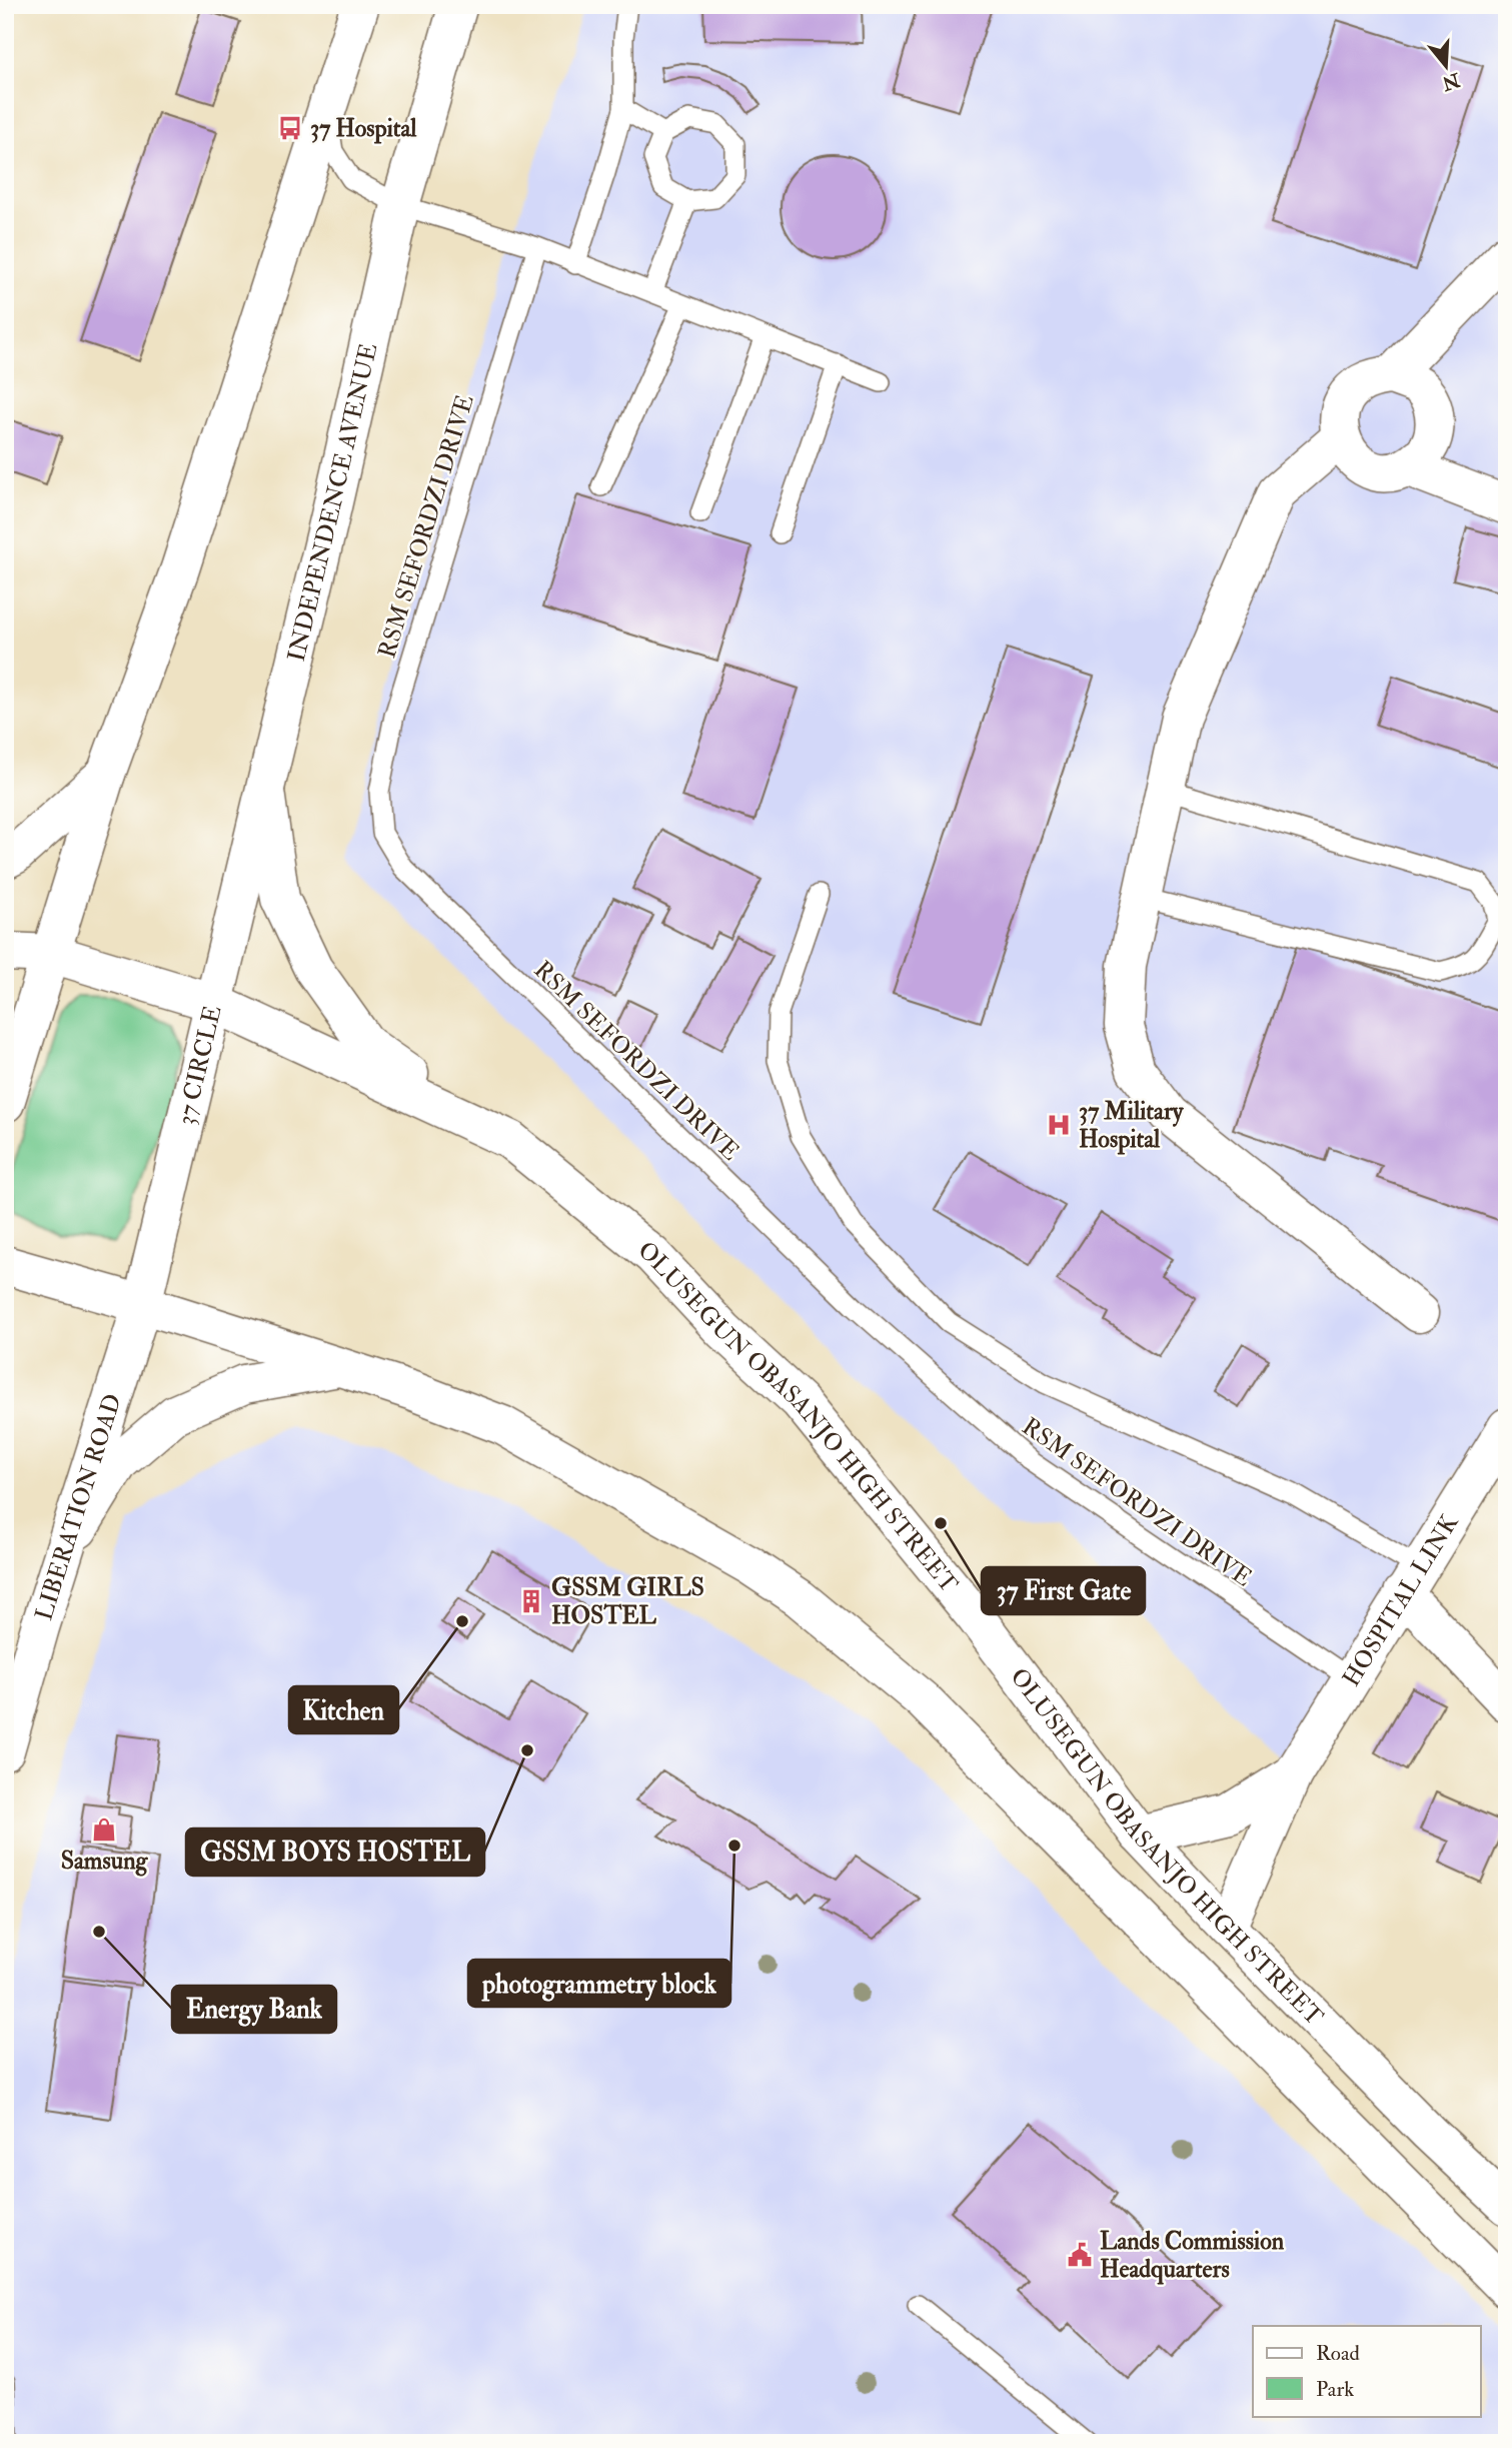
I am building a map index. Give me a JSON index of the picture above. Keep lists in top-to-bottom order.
{
  "streets": {
    "main road": [
      "INDEPENDENCE AVENUE",
      "37 CIRCLE",
      "OLUSEGUN OBASANJO HIGH STREET",
      "LIBERATION ROAD",
      "HOSPITAL LINK"
    ],
    "lane": ["RSM SEFORDZI DRIVE"]
  },
  "crossings": [
    ["INDEPENDENCE AVENUE", "37 CIRCLE"],
    ["INDEPENDENCE AVENUE", "OLUSEGUN OBASANJO HIGH STREET"],
    ["RSM SEFORDZI DRIVE", "HOSPITAL LINK"],
    ["37 CIRCLE", "OLUSEGUN OBASANJO HIGH STREET"],
    ["37 CIRCLE", "LIBERATION ROAD"],
    ["OLUSEGUN OBASANJO HIGH STREET", "HOSPITAL LINK"]
  ],
  "places": {
    "bus stop": ["37 Hospital"],
    "hospital": ["37 Military Hospital"],
    "other": [
      "37 First Gate",
      "Kitchen",
      "GSSM BOYS HOSTEL",
      "photogrammetry block",
      "Energy Bank"
    ],
    "building": ["GSSM GIRLS HOSTEL"],
    "shop": ["Samsung"],
    "public building": ["Lands Commission Headquarters"]
  },
  "legend": ["Road", "Park"],
  "north": "bottom"
}
